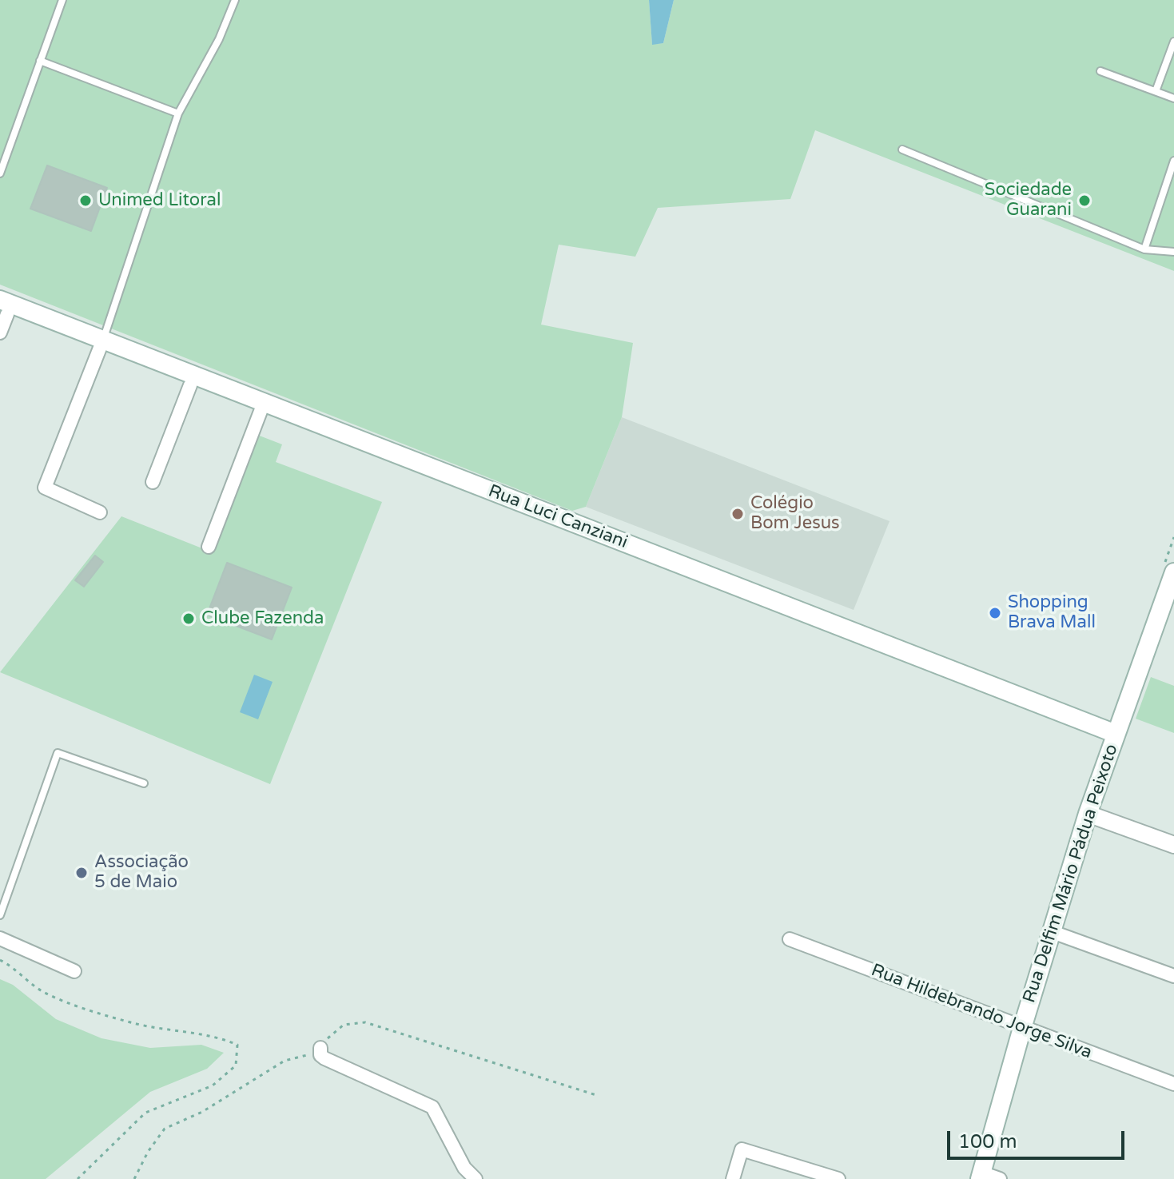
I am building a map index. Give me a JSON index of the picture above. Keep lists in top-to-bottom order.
{
  "streets": {
    "main road": ["Rua Luci Canziani", "Rua Delfim Mário Pádua Peixoto"],
    "street": ["Rua Hildebrando Jorge Silva"]
  },
  "crossings": [
    ["Rua Luci Canziani", "Rua Delfim Mário Pádua Peixoto"],
    ["Rua Delfim Mário Pádua Peixoto", "Rua Hildebrando Jorge Silva"]
  ],
  "places": [
    "Unimed Litoral",
    "Sociedade Guarani",
    "Colégio Bom Jesus",
    "Shopping Brava Mall",
    "Clube Fazenda",
    "Associação 5 de Maio"
  ],
  "scale_bar": "100 m"
}
